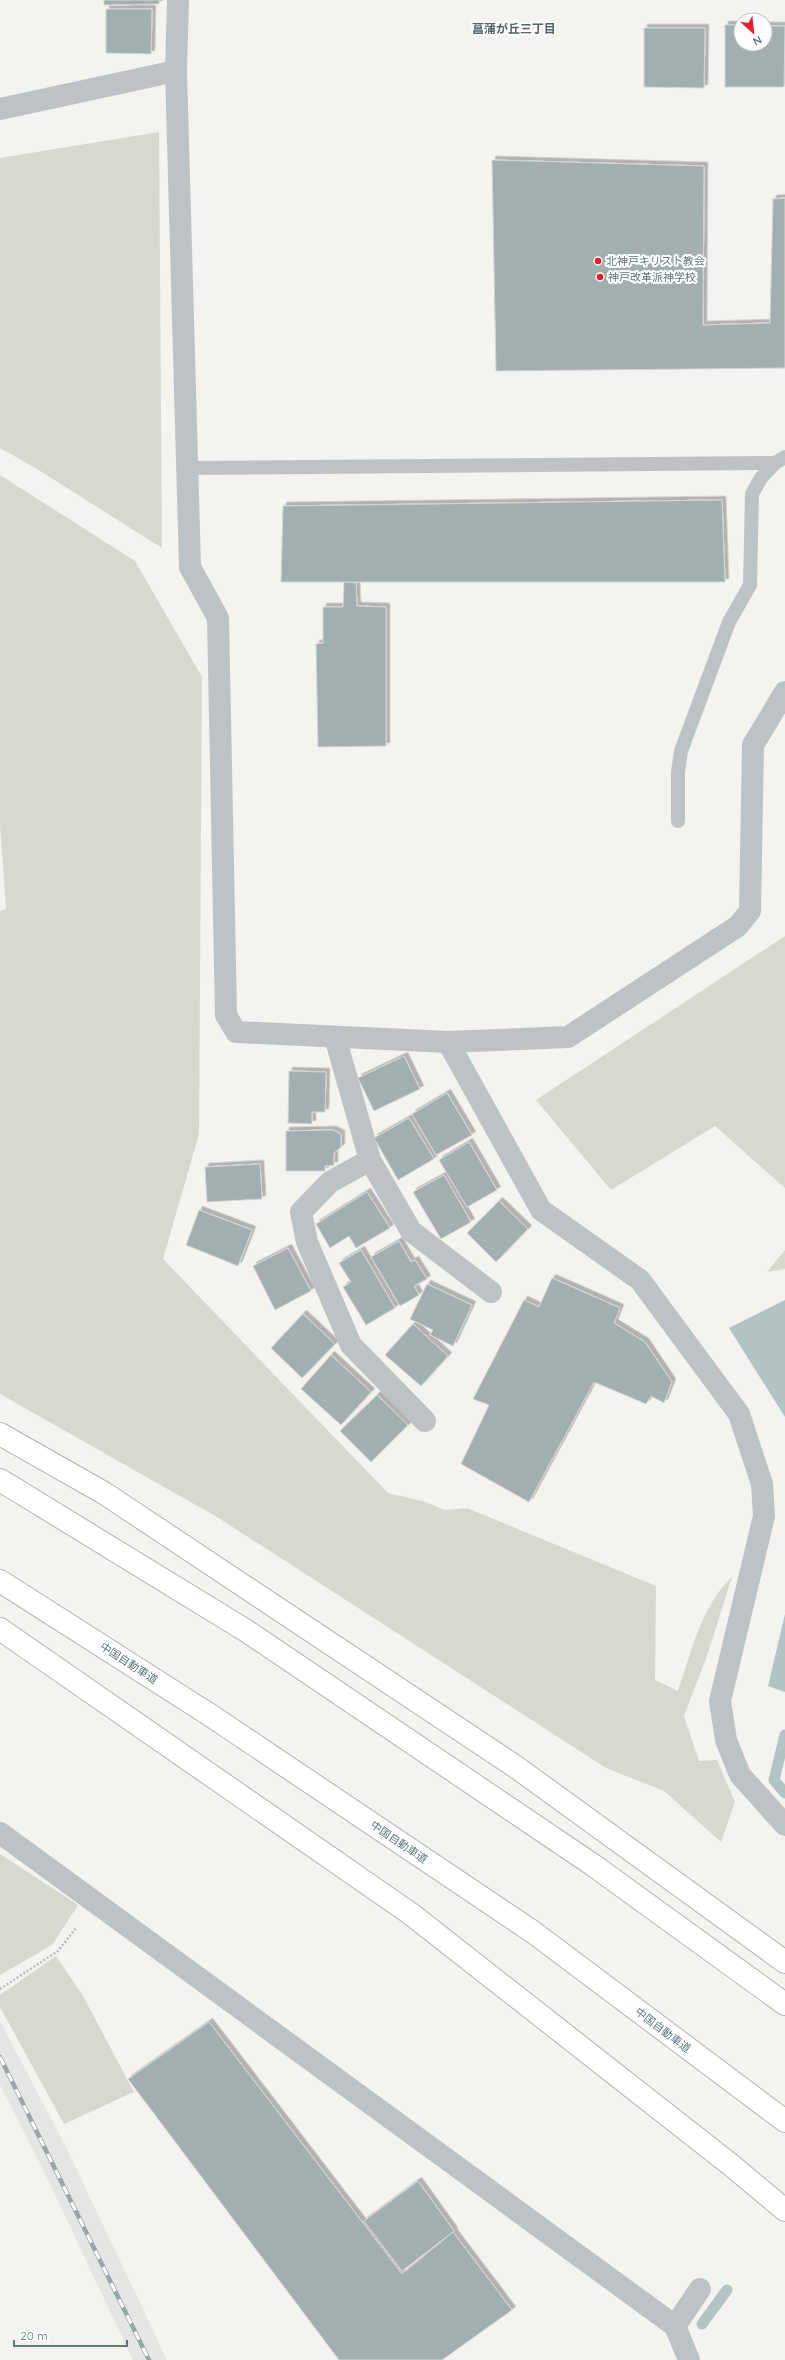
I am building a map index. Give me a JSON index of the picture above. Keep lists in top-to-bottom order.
{
  "streets": {
    "highway": ["中国自動車道"]
  },
  "districts": ["菖蒲が丘三丁目"],
  "places": ["北神戸キリスト教会", "神戸改革派神学校"],
  "scale_bar": "20 m",
  "north": "bottom right"
}
